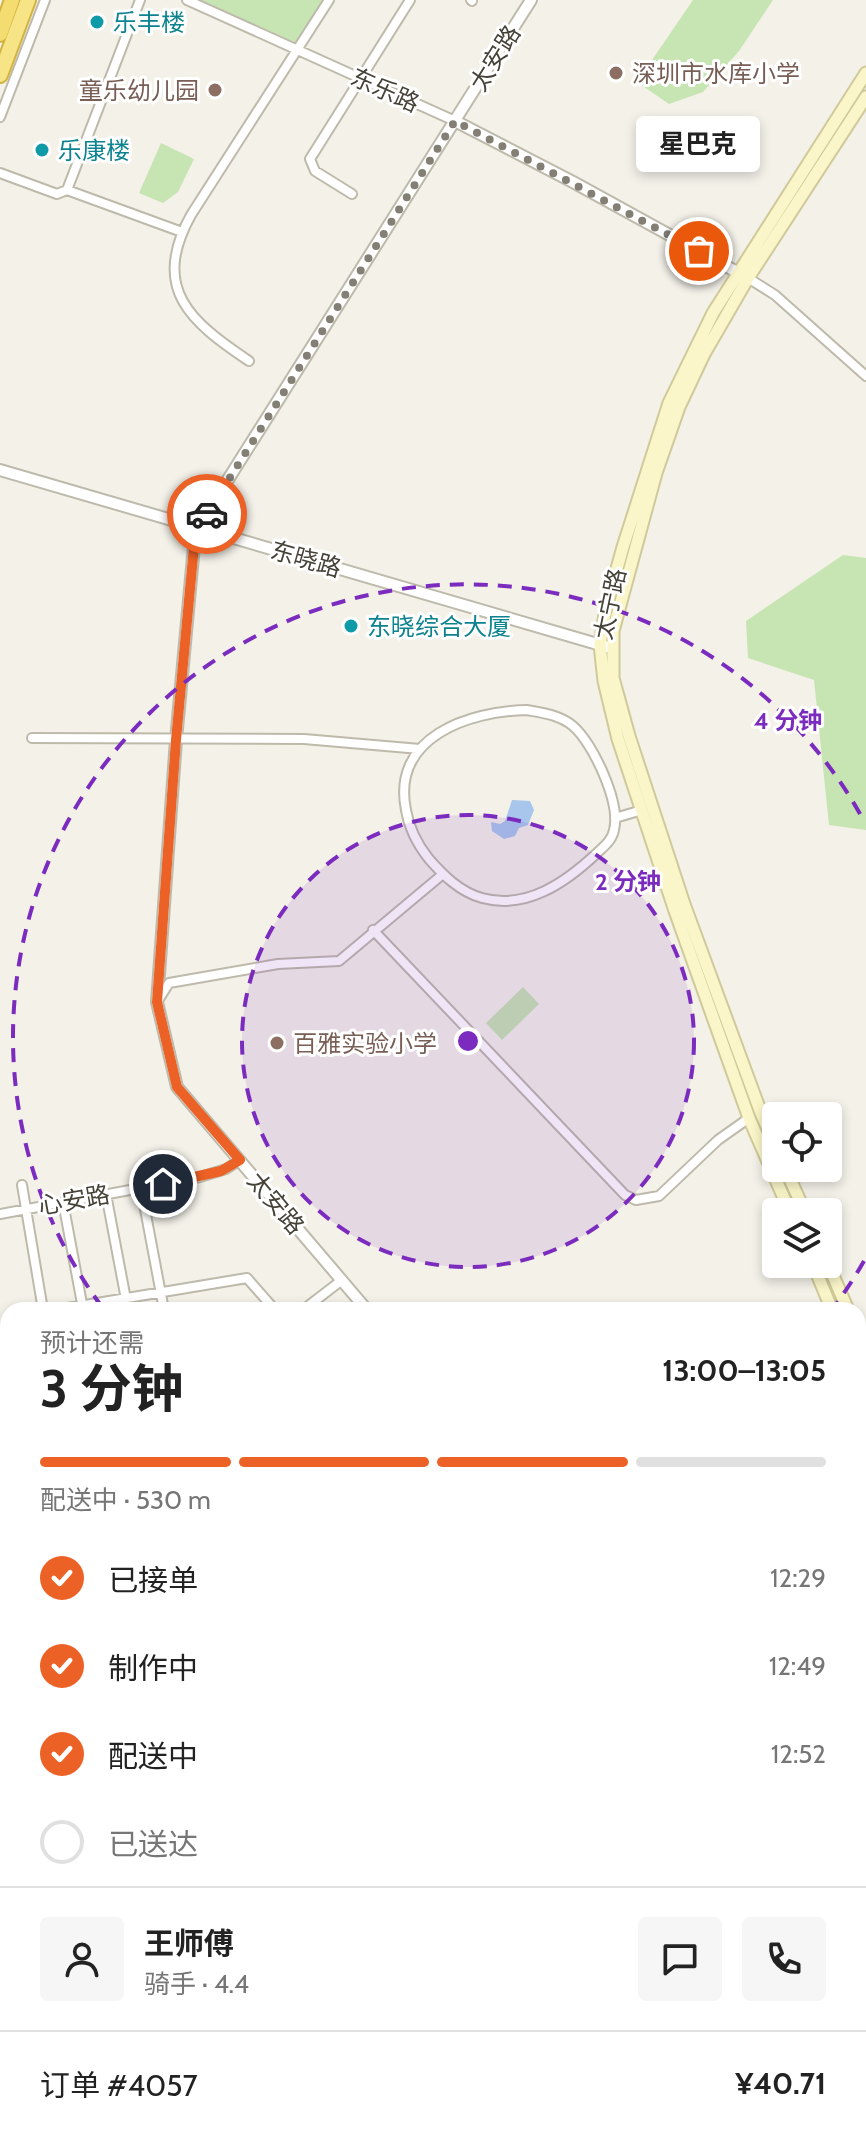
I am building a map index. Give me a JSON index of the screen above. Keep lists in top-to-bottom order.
{
  "streets": {
    "main road": ["太宁路"],
    "street": [
      "太安路",
      "东乐路",
      "东晓路",
      "心安路"
    ]
  },
  "crossings": [
    ["太安路", "东乐路"],
    ["太安路", "东晓路"],
    ["太安路", "心安路"],
    ["东乐路", "太宁路"],
    ["东晓路", "太宁路"]
  ],
  "places": [
    "乐丰楼",
    "深圳市水库小学",
    "童乐幼儿园",
    "乐康楼",
    "星巴克",
    "东晓综合大厦",
    "百雅实验小学"
  ],
  "page": {
    "bubble": "星巴克",
    "heading": ["3 分钟", "预计还需", "13:00–13:05"],
    "panel": [
      "王师傅",
      "骑手 · 4.4",
      "订单 #4057",
      "¥40.71"
    ],
    "bar": "配送中 · 530 m",
    "list": [
      ["已接单", "12:29"],
      ["制作中", "12:49"],
      ["配送中", "12:52"],
      "已送达"
    ]
  },
  "rings": ["4 分钟", "2 分钟"]
}
